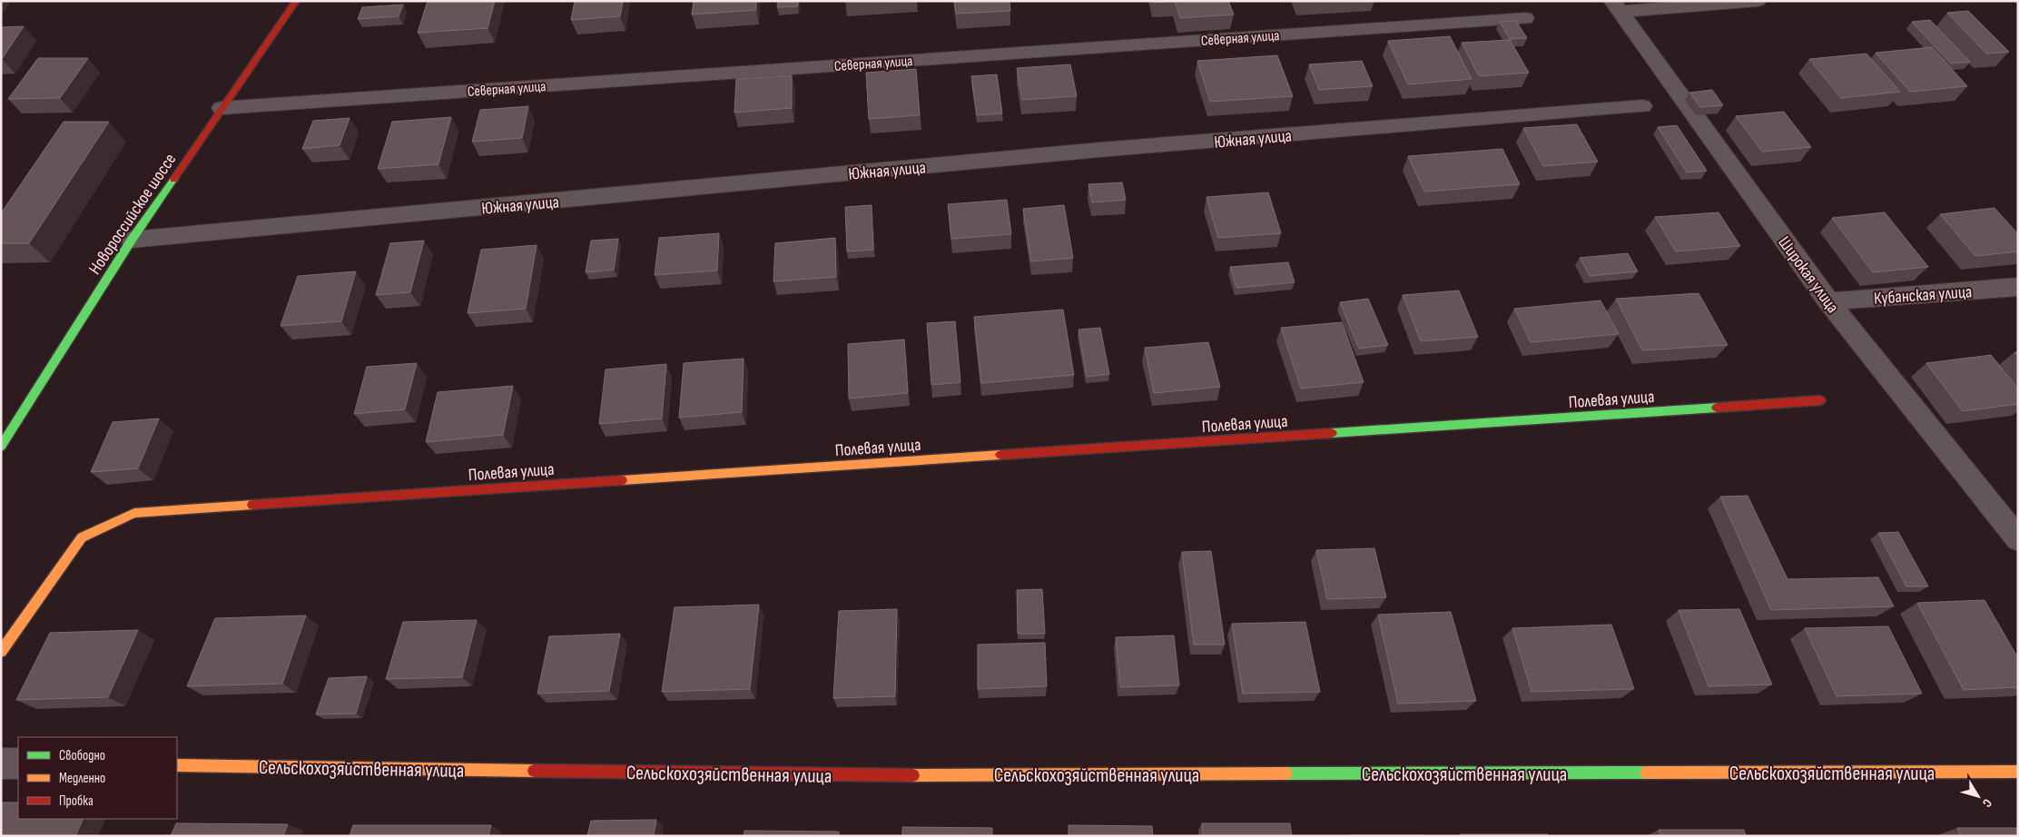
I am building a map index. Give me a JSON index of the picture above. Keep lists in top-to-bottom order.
{
  "streets": {
    "street": [
      "Северная улица",
      "Южная улица",
      "Новороссийское шоссе",
      "Широкая улица",
      "Кубанская улица",
      "Полевая улица",
      "Сельскохозяйственная улица"
    ]
  },
  "crossings": [
    ["Северная улица", "Новороссийское шоссе"],
    ["Южная улица", "Новороссийское шоссе"],
    ["Широкая улица", "Кубанская улица"]
  ],
  "legend": ["Свободно", "Медленно", "Пробка"],
  "north": "bottom right"
}
